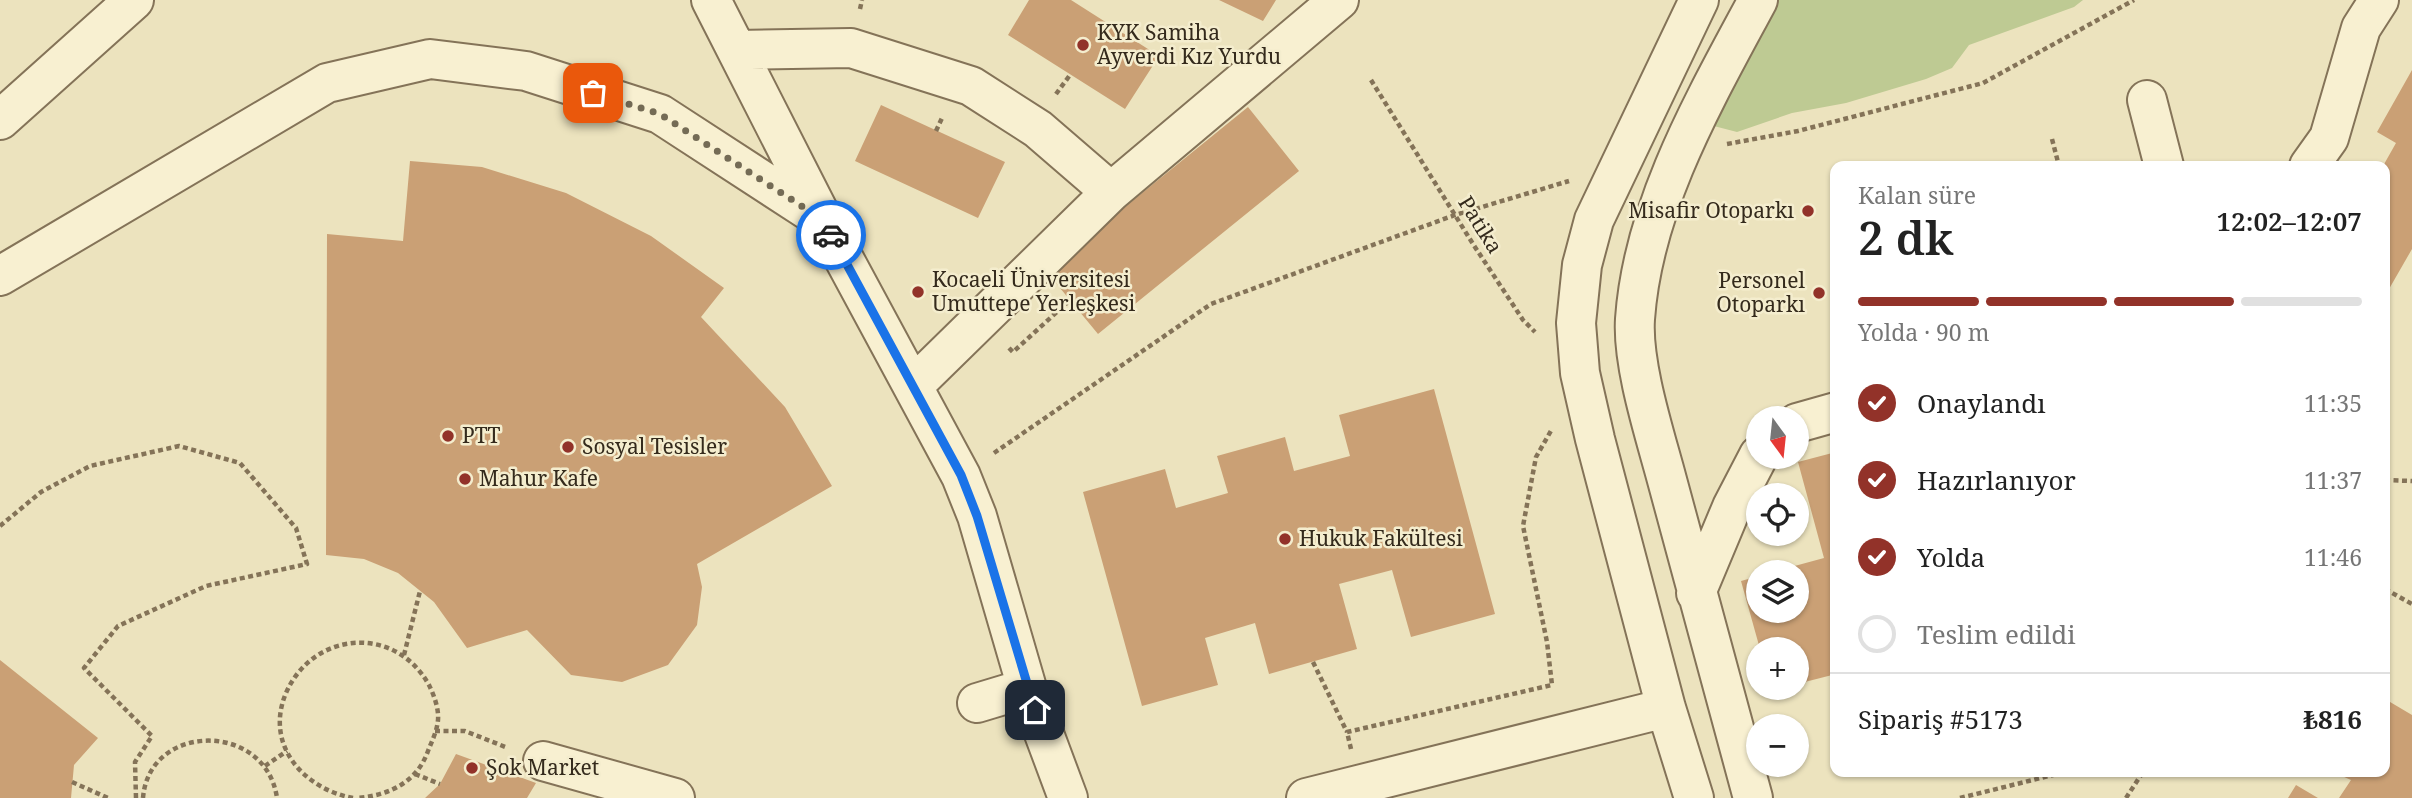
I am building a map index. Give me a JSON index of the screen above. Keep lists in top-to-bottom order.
{
  "streets": {
    "path": ["Patika"]
  },
  "places": [
    "KYK Samiha Ayverdi Kız Yurdu",
    "Misafir Otoparkı",
    "Kocaeli Üniversitesi Umuttepe Yerleşkesi",
    "Personel Otoparkı",
    "PTT",
    "Sosyal Tesisler",
    "Mahur Kafe",
    "Hukuk Fakültesi",
    "Şok Market"
  ],
  "north": "bottom",
  "page": {
    "heading": ["2 dk", "Kalan süre", "12:02–12:07"],
    "panel": ["Sipariş #5173", "₺816"],
    "bar": "Yolda · 90 m",
    "list": [
      ["Onaylandı", "11:35"],
      ["Hazırlanıyor", "11:37"],
      ["Yolda", "11:46"],
      "Teslim edildi"
    ],
    "map_buttons": ["+", "−"]
  }
}
